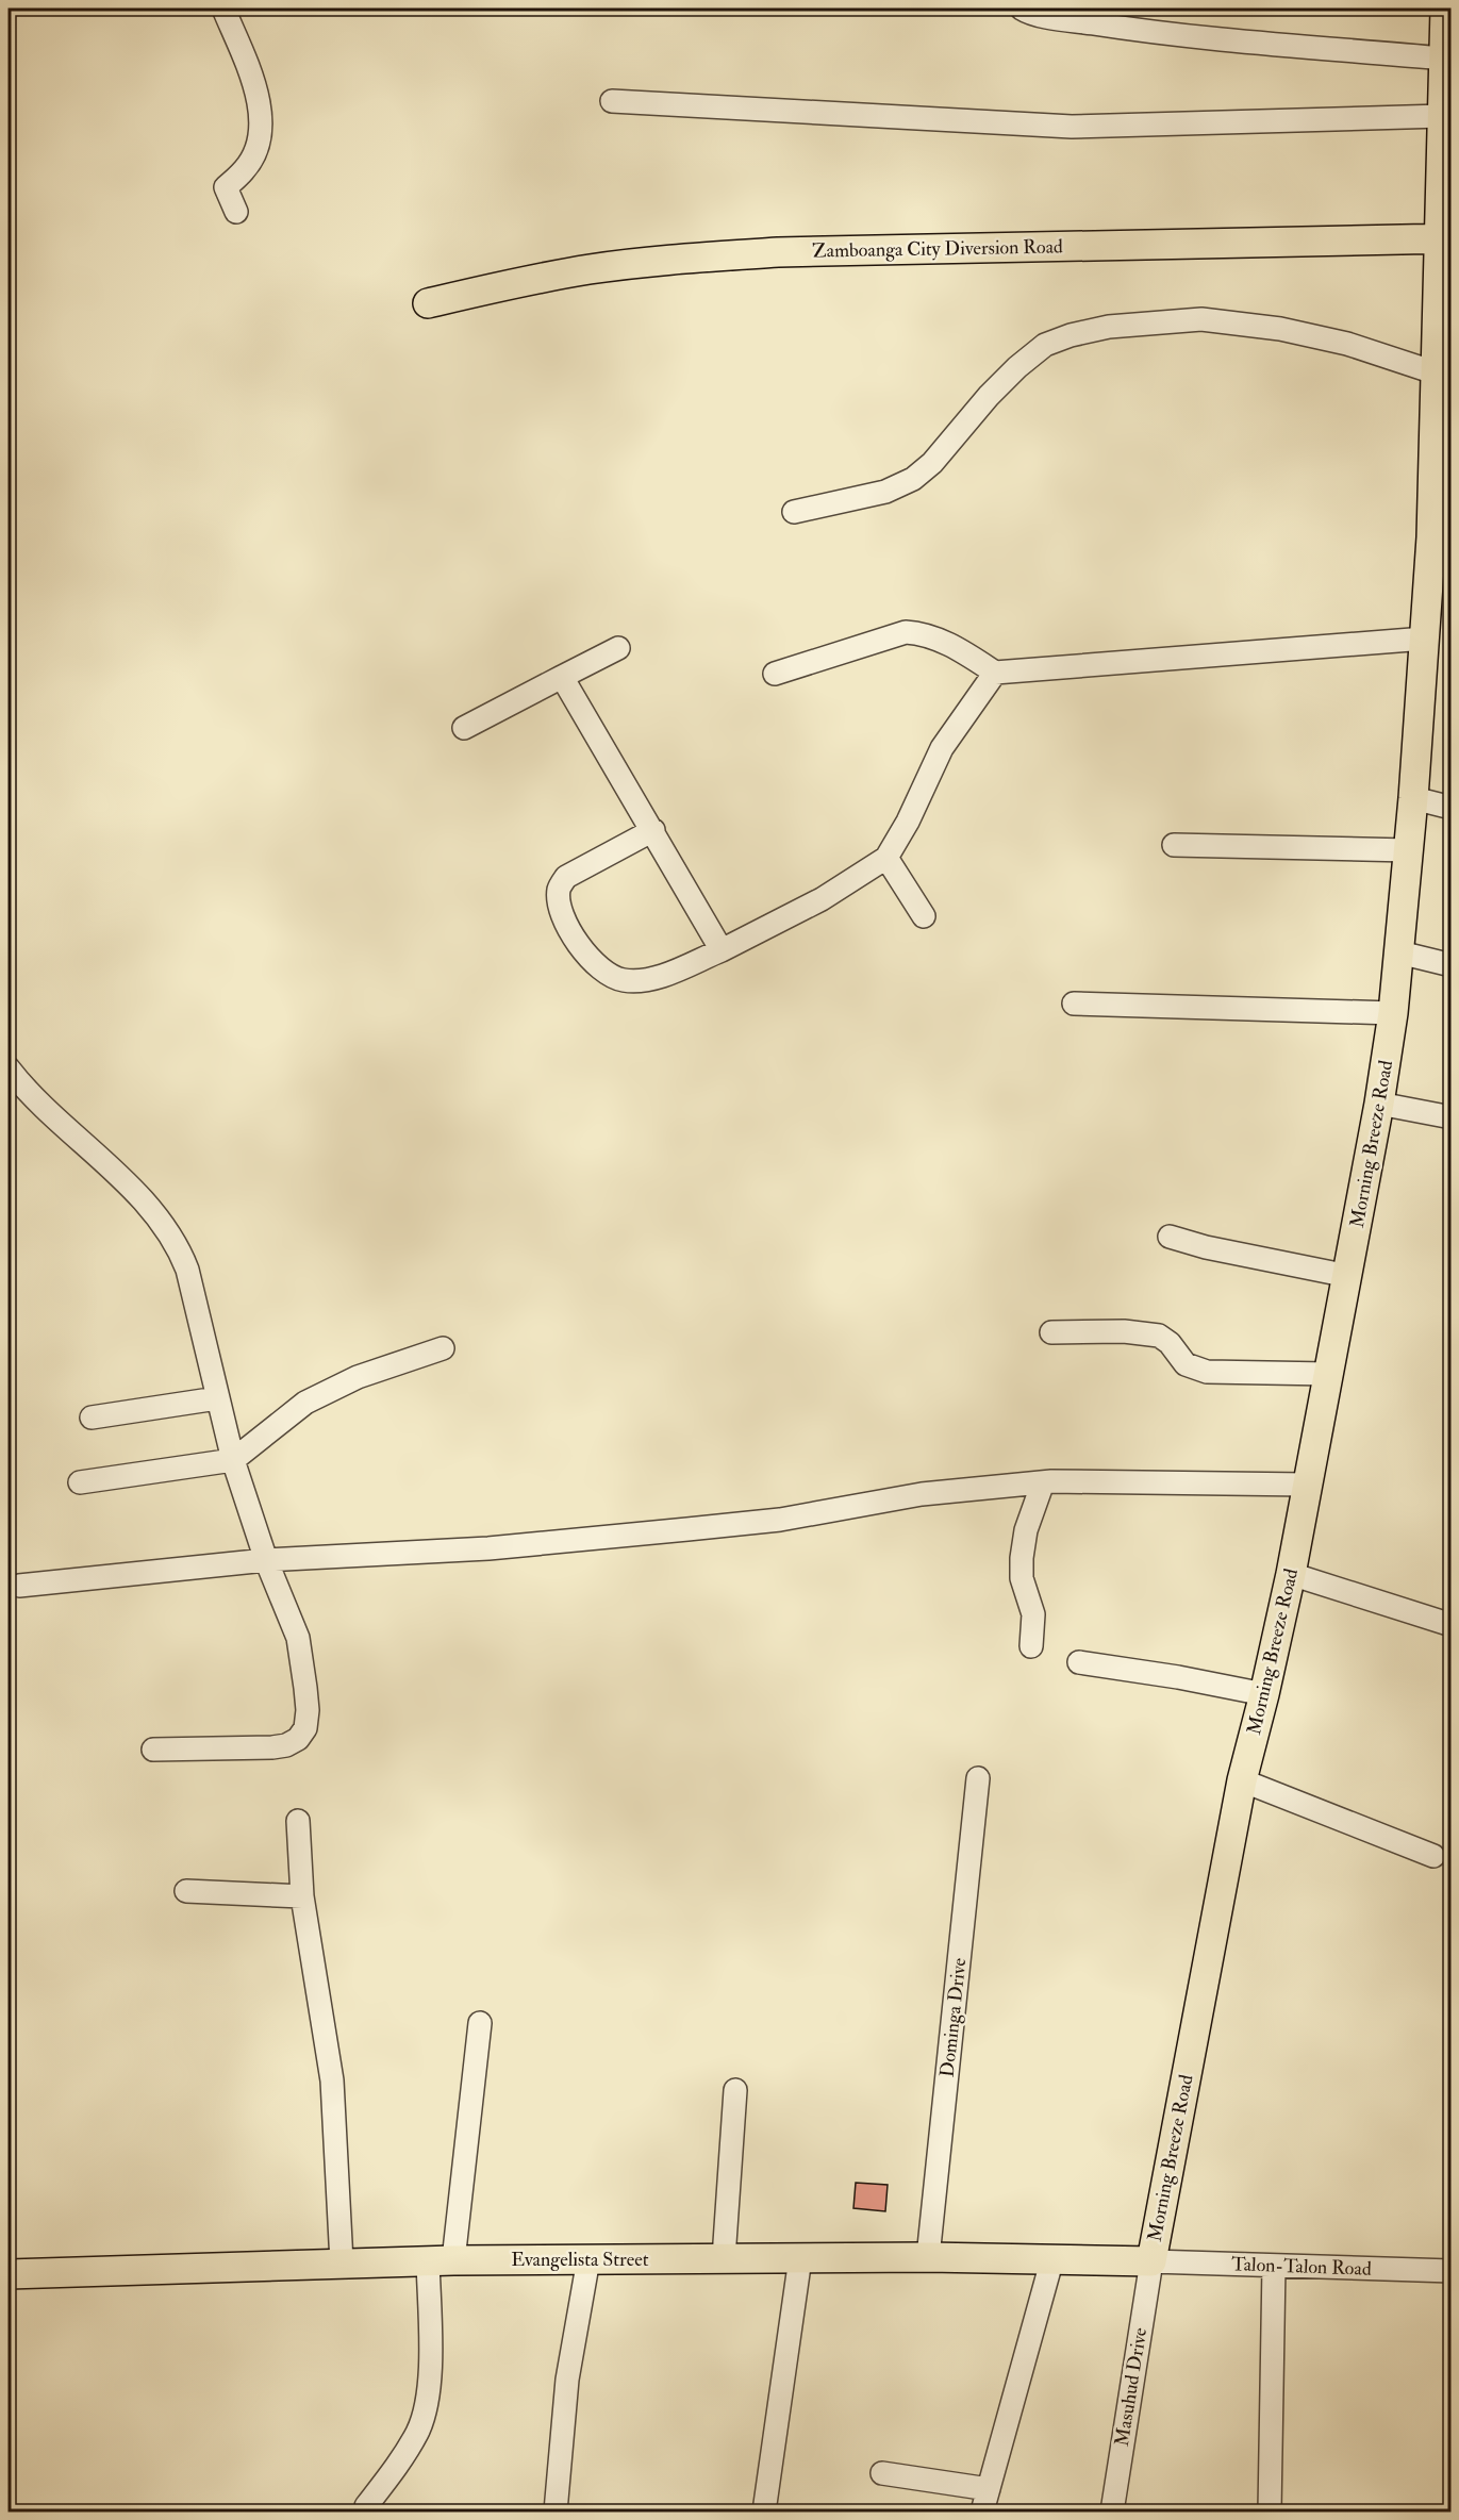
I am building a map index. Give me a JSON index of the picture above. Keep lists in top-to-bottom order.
{
  "streets": {
    "main road": ["Zamboanga City Diversion Road", "Morning Breeze Road", "Evangelista Street"],
    "street": ["Dominga Drive", "Talon-Talon Road", "Masuhud Drive"]
  },
  "crossings": [
    ["Zamboanga City Diversion Road", "Morning Breeze Road"],
    ["Morning Breeze Road", "Evangelista Street"],
    ["Morning Breeze Road", "Talon-Talon Road"],
    ["Morning Breeze Road", "Masuhud Drive"],
    ["Dominga Drive", "Evangelista Street"],
    ["Evangelista Street", "Talon-Talon Road"],
    ["Evangelista Street", "Masuhud Drive"],
    ["Talon-Talon Road", "Masuhud Drive"]
  ]
}
